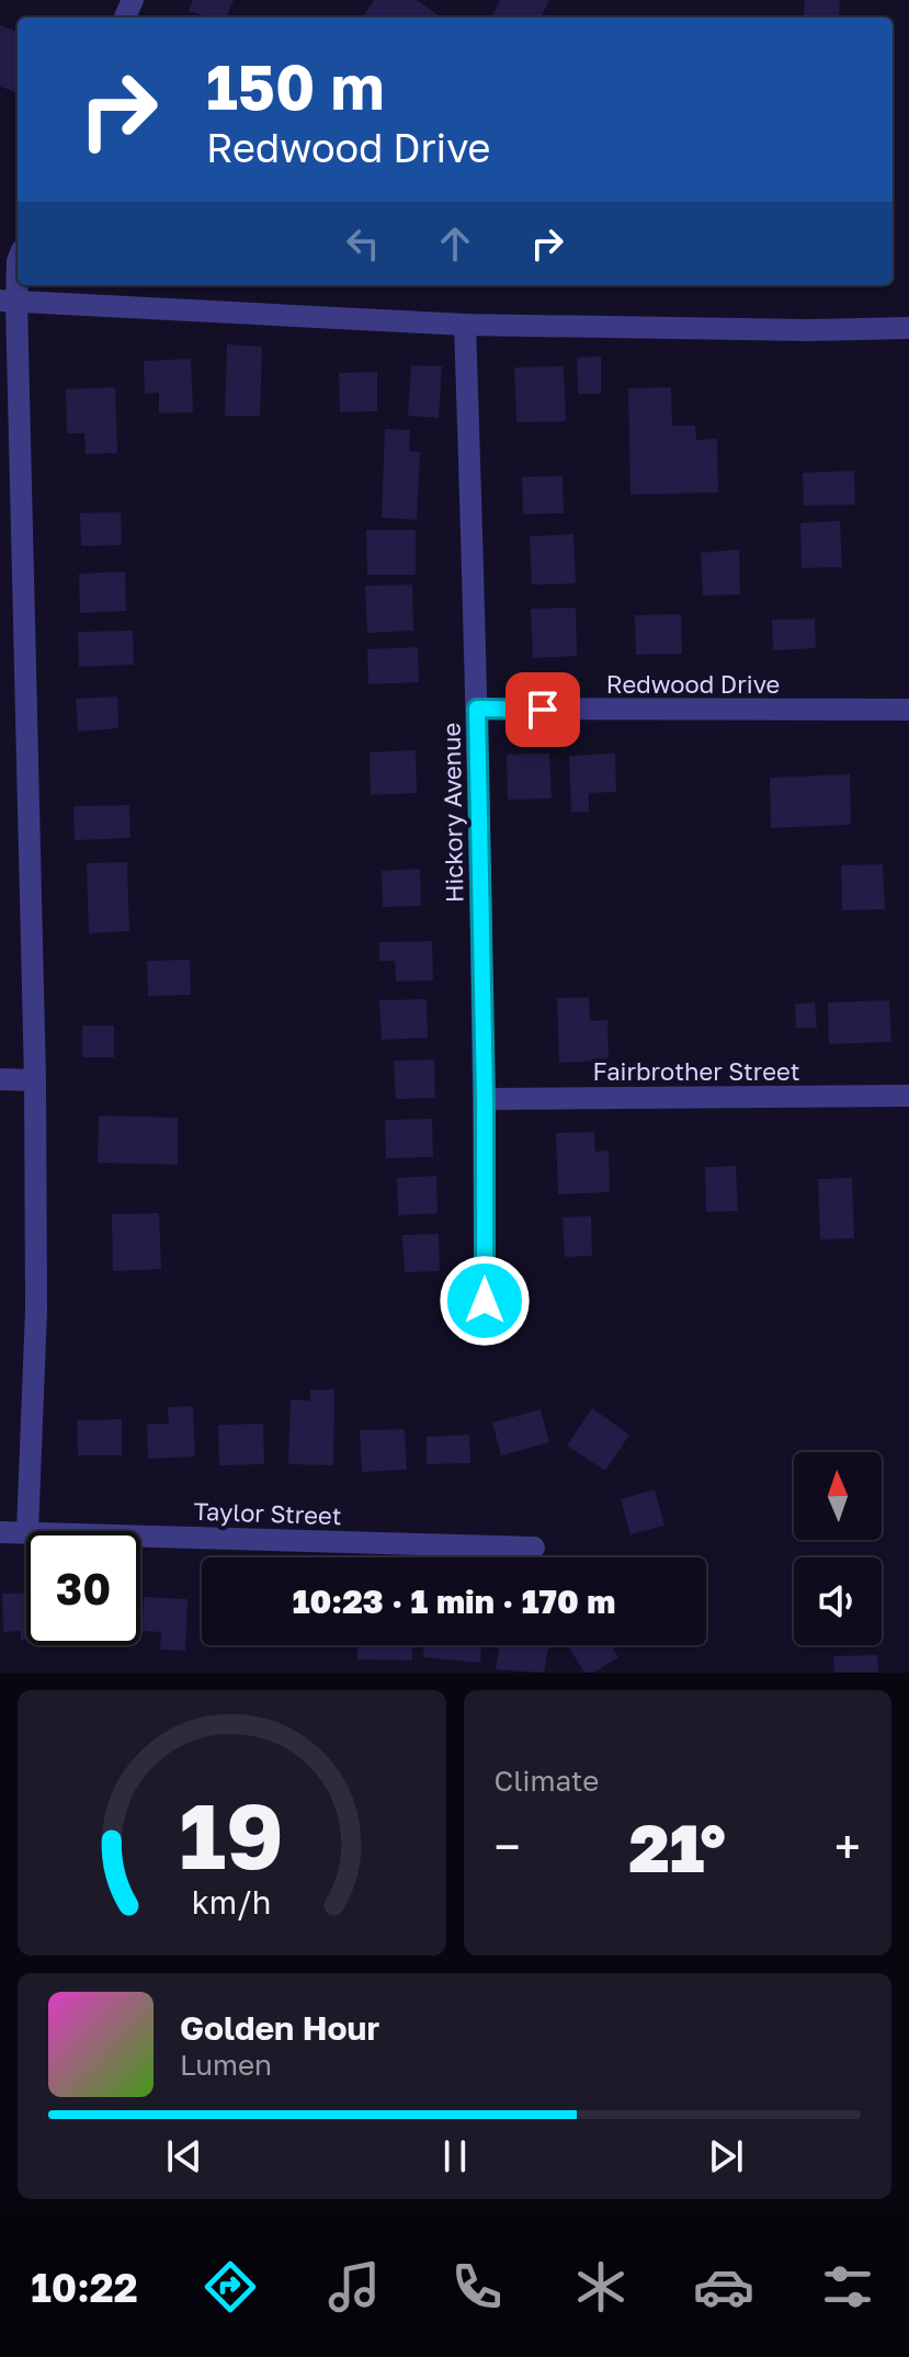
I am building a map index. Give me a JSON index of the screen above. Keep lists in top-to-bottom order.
{
  "streets": {
    "street": [
      "Redwood Drive",
      "Hickory Avenue",
      "Fairbrother Street",
      "Taylor Street"
    ]
  },
  "crossings": [
    ["Redwood Drive", "Hickory Avenue"],
    ["Hickory Avenue", "Fairbrother Street"]
  ],
  "north": "top",
  "page": {
    "turn": ["150 m", "Redwood Drive"],
    "limit": "30",
    "trip": "10:23 · 1 min · 170 m",
    "tile": "Climate",
    "heat": ["−", "21°", "+"],
    "song": ["Golden Hour", "Lumen"],
    "tabs": "10:22",
    "gauge": ["19", "km/h"]
  }
}
